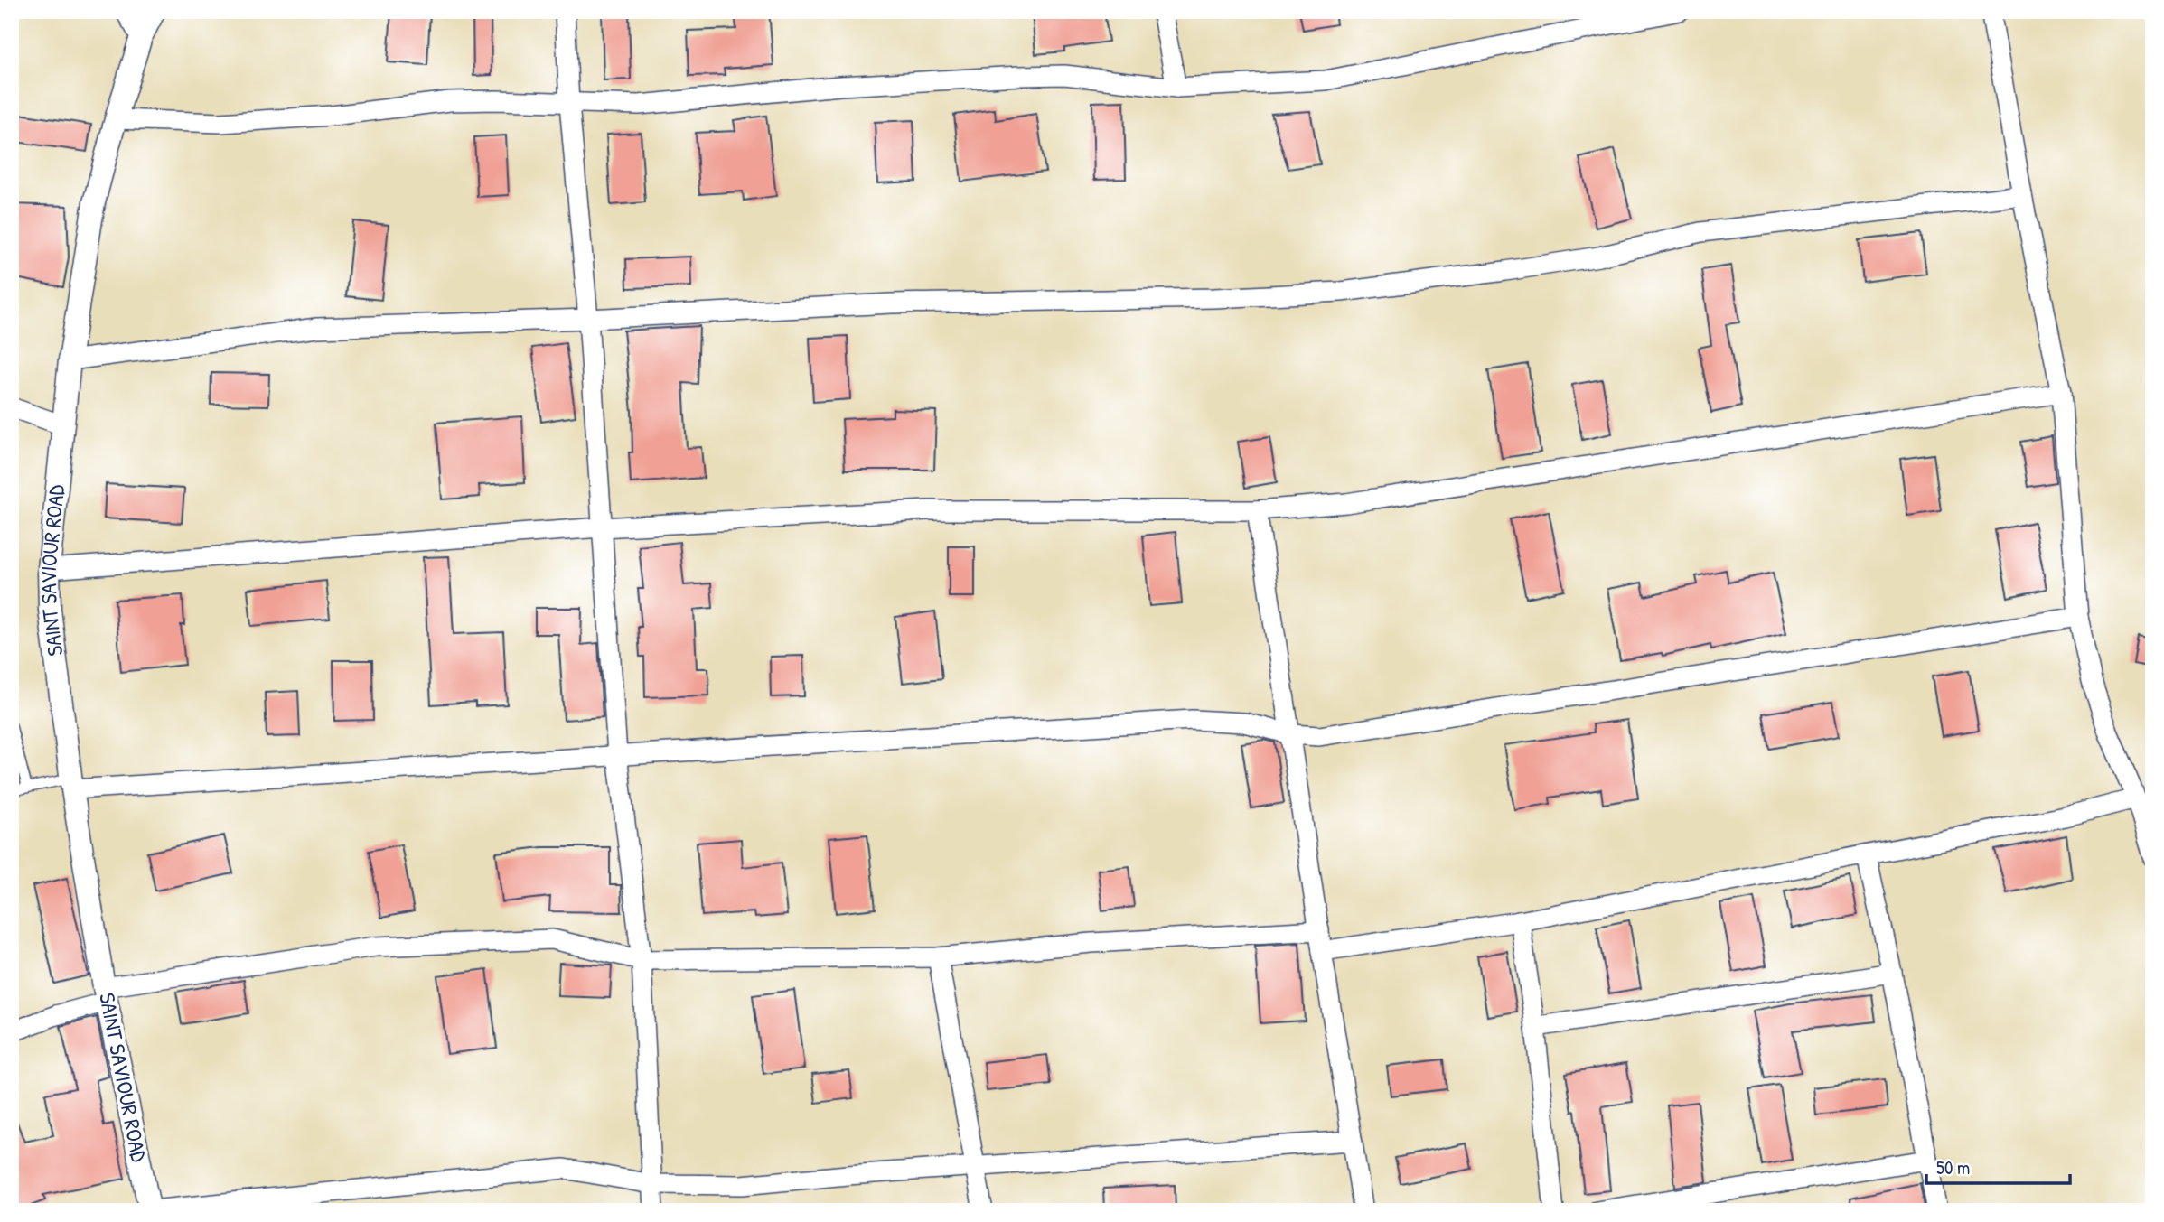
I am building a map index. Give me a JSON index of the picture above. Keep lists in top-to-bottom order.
{
  "streets": {
    "street": ["SAINT SAVIOUR ROAD"]
  },
  "scale_bar": "50 m"
}
